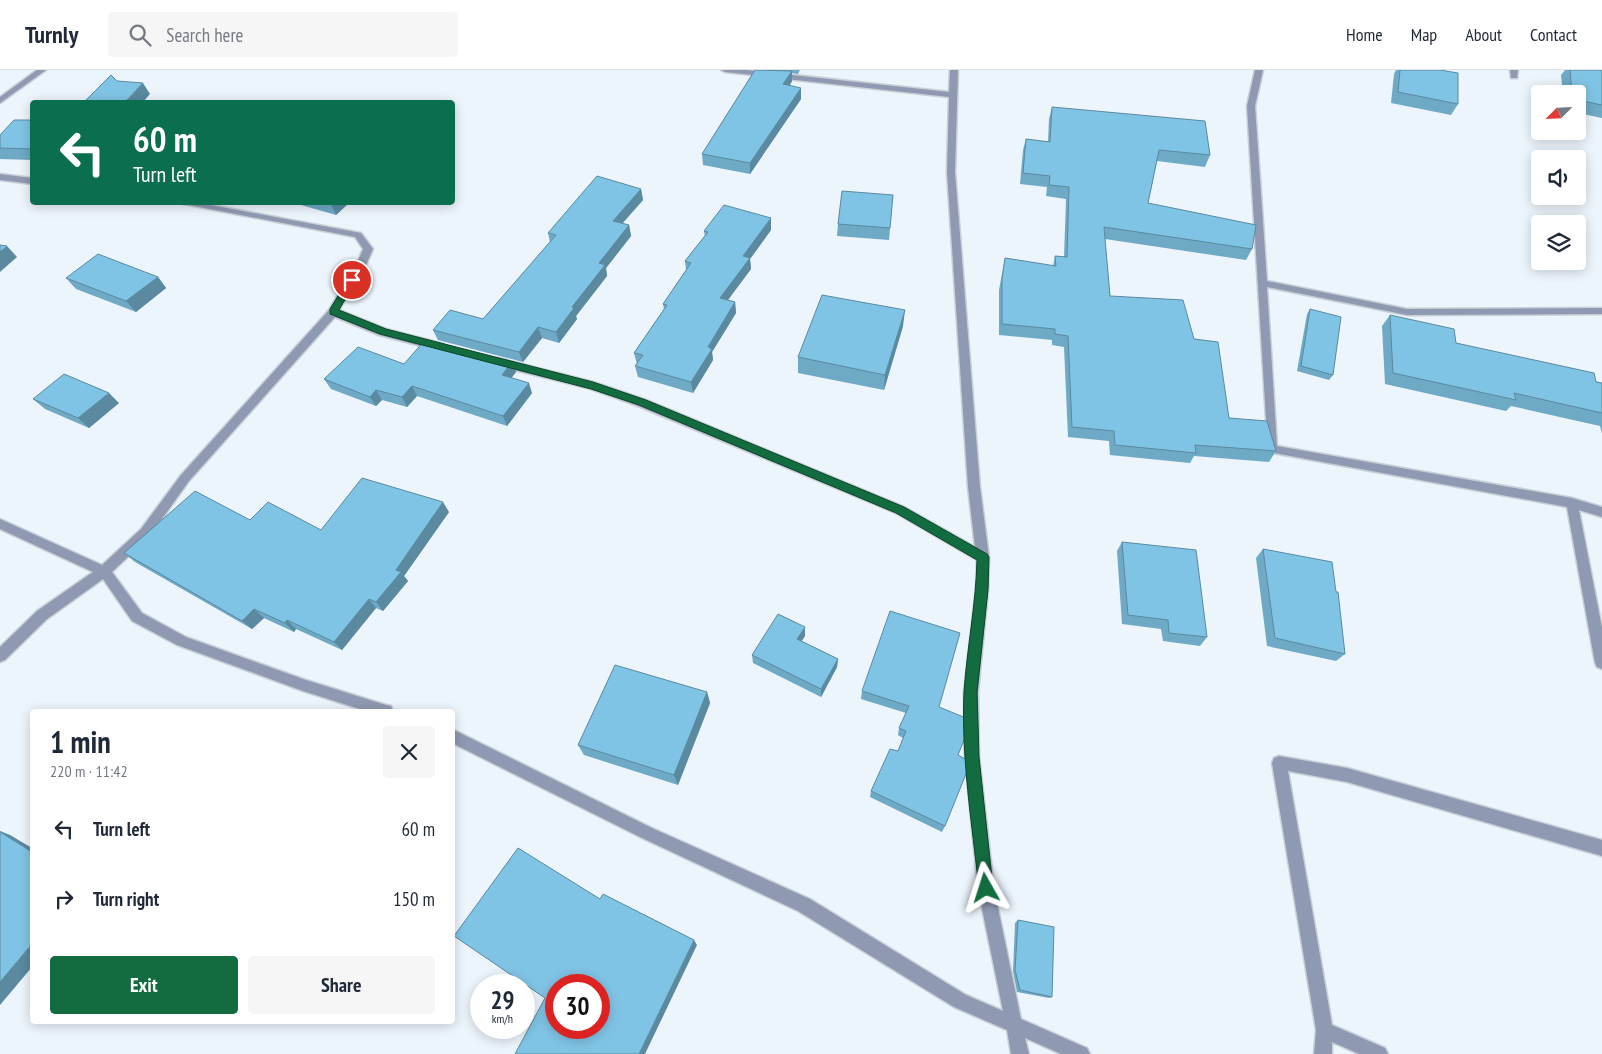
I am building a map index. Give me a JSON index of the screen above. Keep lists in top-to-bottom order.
{
  "north": "bottom left",
  "page": {
    "header": "Turnly",
    "search": "Search here",
    "nav": [
      "Home",
      "Map",
      "About",
      "Contact"
    ],
    "turn": ["60 m", "Turn left"],
    "heading": ["1 min", "220 m · 11:42"],
    "list": [
      {
        "name": "Turn left",
        "value": "60 m"
      },
      {
        "name": "Turn right",
        "value": "150 m"
      }
    ],
    "buttons": ["Exit", "Share"],
    "speed": "29 km/h",
    "limit": "30"
  }
}
